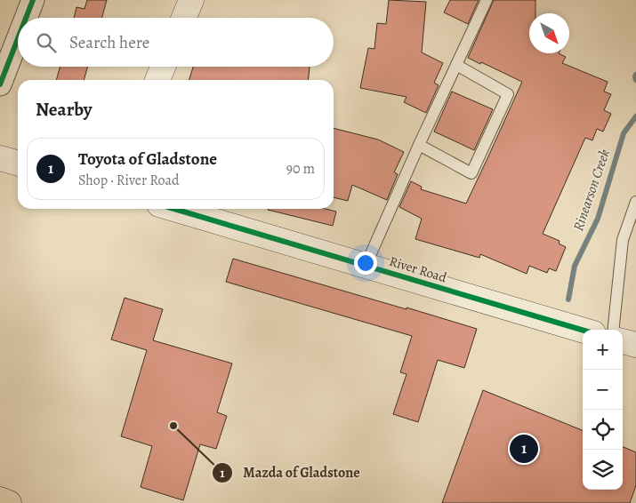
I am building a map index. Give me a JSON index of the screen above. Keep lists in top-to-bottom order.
{
  "streets": {
    "street": ["River Road"]
  },
  "water": ["Rinearson Creek"],
  "places": ["Mazda of Gladstone"],
  "north": "bottom right",
  "page": {
    "search": "Search here",
    "heading": "Nearby",
    "list": [
      {
        "mark": "1",
        "name": "Toyota of Gladstone",
        "note": "Shop · River Road",
        "value": "90 m"
      }
    ],
    "map_buttons": ["+", "−"],
    "pins": "1"
  }
}
